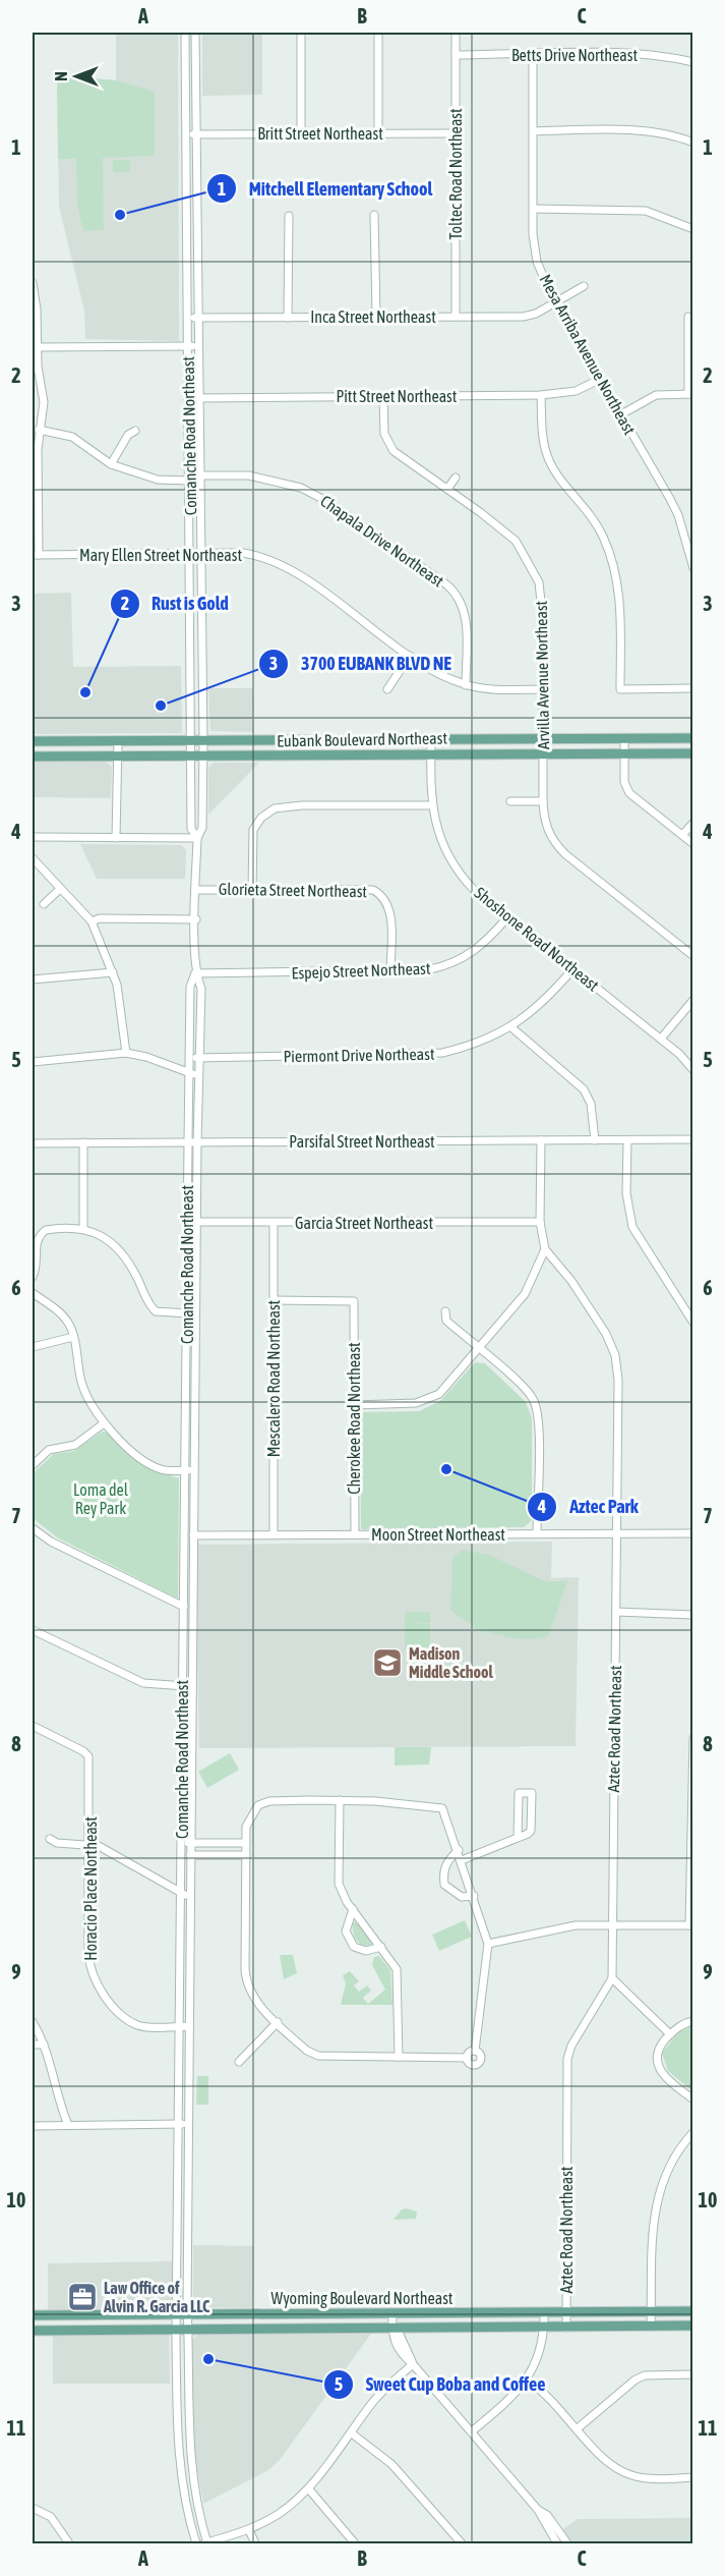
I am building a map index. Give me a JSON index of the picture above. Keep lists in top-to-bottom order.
{
  "streets": {
    "main road": ["Eubank Boulevard Northeast", "Wyoming Boulevard Northeast"],
    "street": [
      "Betts Drive Northeast",
      "Britt Street Northeast",
      "Toltec Road Northeast",
      "Inca Street Northeast",
      "Mesa Arriba Avenue Northeast",
      "Pitt Street Northeast",
      "Comanche Road Northeast",
      "Chapala Drive Northeast",
      "Mary Ellen Street Northeast",
      "Arvilla Avenue Northeast",
      "Glorieta Street Northeast",
      "Shoshone Road Northeast",
      "Espejo Street Northeast",
      "Piermont Drive Northeast",
      "Parsifal Street Northeast",
      "Garcia Street Northeast",
      "Mescalero Road Northeast",
      "Cherokee Road Northeast",
      "Moon Street Northeast",
      "Aztec Road Northeast",
      "Horacio Place Northeast"
    ]
  },
  "crossings": [
    ["Betts Drive Northeast", "Toltec Road Northeast"],
    ["Betts Drive Northeast", "Mesa Arriba Avenue Northeast"],
    ["Britt Street Northeast", "Toltec Road Northeast"],
    ["Britt Street Northeast", "Comanche Road Northeast"],
    ["Toltec Road Northeast", "Inca Street Northeast"],
    ["Inca Street Northeast", "Mesa Arriba Avenue Northeast"],
    ["Inca Street Northeast", "Comanche Road Northeast"],
    ["Mesa Arriba Avenue Northeast", "Pitt Street Northeast"],
    ["Pitt Street Northeast", "Comanche Road Northeast"],
    ["Pitt Street Northeast", "Arvilla Avenue Northeast"],
    ["Comanche Road Northeast", "Chapala Drive Northeast"],
    ["Comanche Road Northeast", "Mary Ellen Street Northeast"],
    ["Comanche Road Northeast", "Eubank Boulevard Northeast"],
    ["Comanche Road Northeast", "Glorieta Street Northeast"],
    ["Comanche Road Northeast", "Espejo Street Northeast"],
    ["Comanche Road Northeast", "Piermont Drive Northeast"],
    ["Comanche Road Northeast", "Parsifal Street Northeast"],
    ["Comanche Road Northeast", "Garcia Street Northeast"],
    ["Comanche Road Northeast", "Moon Street Northeast"],
    ["Comanche Road Northeast", "Horacio Place Northeast"],
    ["Comanche Road Northeast", "Wyoming Boulevard Northeast"],
    ["Chapala Drive Northeast", "Mary Ellen Street Northeast"],
    ["Mary Ellen Street Northeast", "Arvilla Avenue Northeast"],
    ["Arvilla Avenue Northeast", "Eubank Boulevard Northeast"],
    ["Eubank Boulevard Northeast", "Shoshone Road Northeast"],
    ["Glorieta Street Northeast", "Espejo Street Northeast"],
    ["Shoshone Road Northeast", "Espejo Street Northeast"],
    ["Shoshone Road Northeast", "Piermont Drive Northeast"],
    ["Parsifal Street Northeast", "Aztec Road Northeast"],
    ["Garcia Street Northeast", "Mescalero Road Northeast"],
    ["Garcia Street Northeast", "Aztec Road Northeast"],
    ["Mescalero Road Northeast", "Cherokee Road Northeast"],
    ["Mescalero Road Northeast", "Moon Street Northeast"],
    ["Cherokee Road Northeast", "Moon Street Northeast"],
    ["Moon Street Northeast", "Aztec Road Northeast"],
    ["Aztec Road Northeast", "Wyoming Boulevard Northeast"]
  ],
  "parks": ["Loma del Rey Park"],
  "places": {
    "other": [
      "Mitchell Elementary School",
      "Rust is Gold",
      "3700 EUBANK BLVD NE",
      "Aztec Park",
      "Sweet Cup Boba and Coffee"
    ],
    "school or university": ["Madison Middle School"],
    "office": ["Law Office of Alvin R. Garcia LLC"]
  },
  "north": "left",
  "grid": {
    "columns": ["A", "B", "C"],
    "rows": [
      "1",
      "2",
      "3",
      "4",
      "5",
      "6",
      "7",
      "8",
      "9",
      "10",
      "11"
    ]
  }
}
